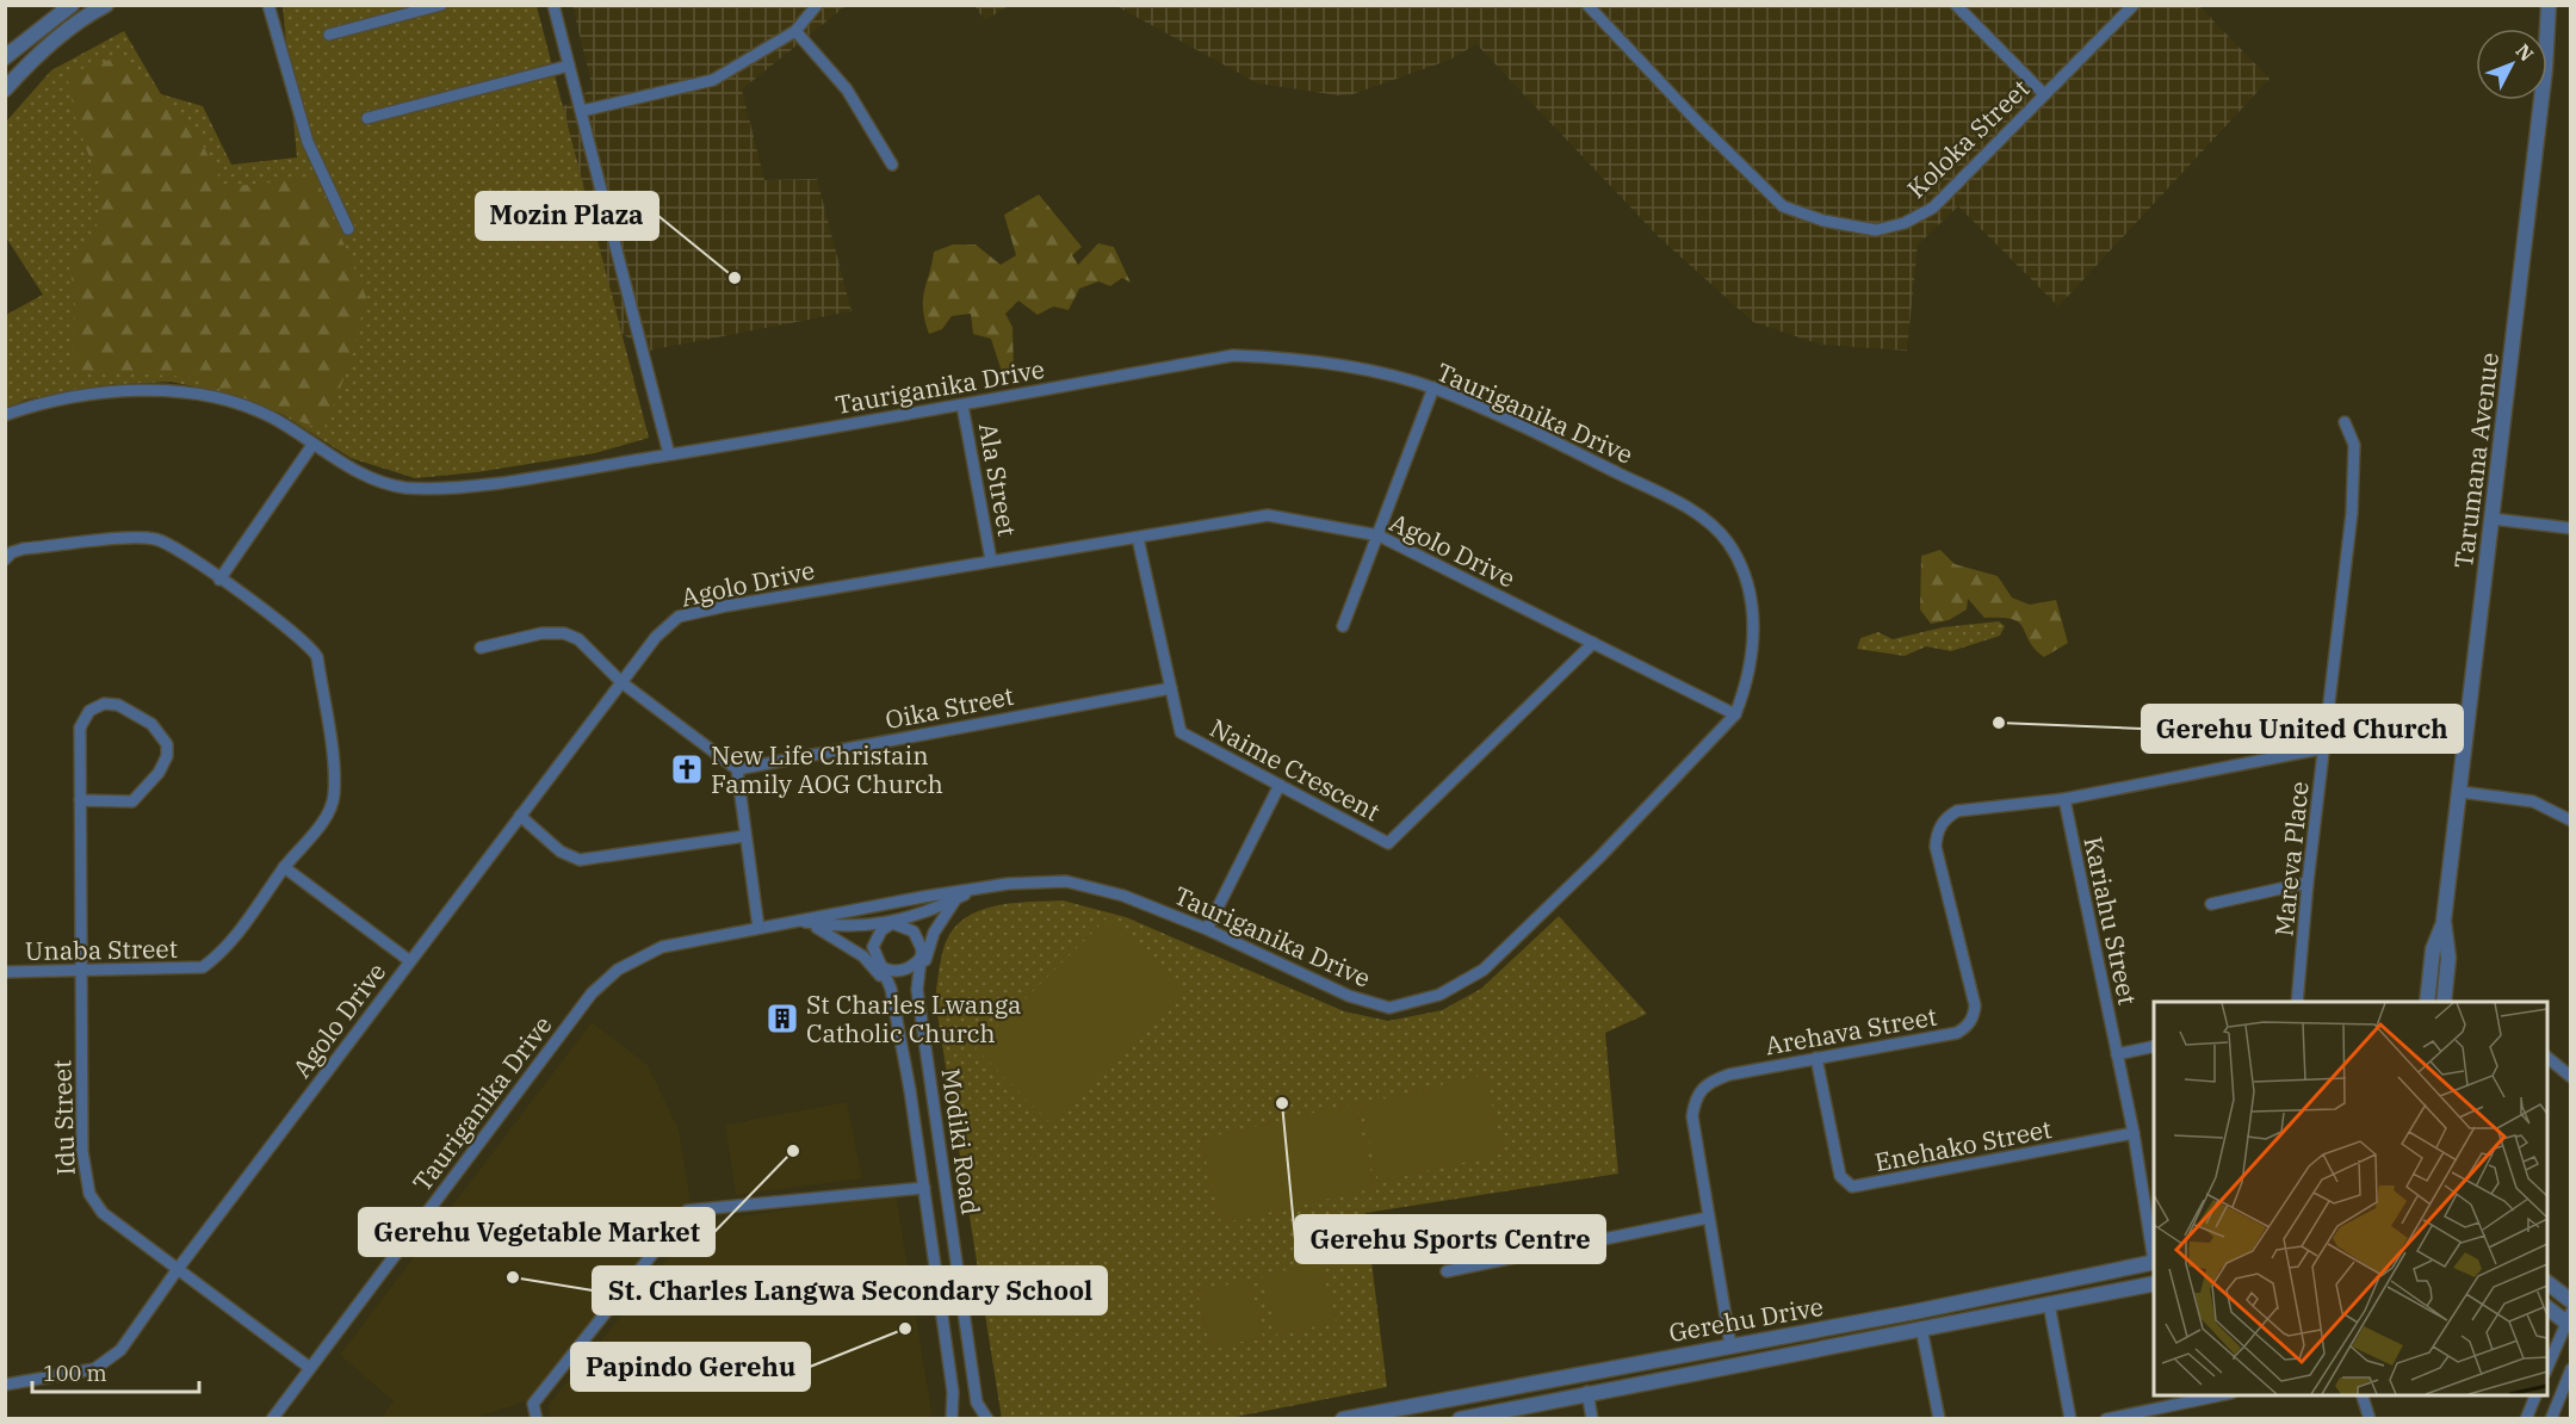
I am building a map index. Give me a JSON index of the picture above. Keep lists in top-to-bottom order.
{
  "streets": {
    "street": [
      "Koloka Street",
      "Tauriganika Drive",
      "Tarumana Avenue",
      "Ala Street",
      "Agolo Drive",
      "Oika Street",
      "Naime Crescent",
      "Mareva Place",
      "Kariahu Street",
      "Unaba Street",
      "Arehava Street",
      "Idu Street",
      "Modiki Road",
      "Enehako Street",
      "Gerehu Drive"
    ]
  },
  "crossings": [
    ["Tauriganika Drive", "Ala Street"],
    ["Tauriganika Drive", "Agolo Drive"],
    ["Tauriganika Drive", "Idu Street"],
    ["Tauriganika Drive", "Modiki Road"],
    ["Ala Street", "Agolo Drive"],
    ["Agolo Drive", "Naime Crescent"],
    ["Agolo Drive", "Idu Street"],
    ["Oika Street", "Naime Crescent"],
    ["Mareva Place", "Arehava Street"],
    ["Kariahu Street", "Arehava Street"],
    ["Kariahu Street", "Enehako Street"],
    ["Unaba Street", "Idu Street"],
    ["Arehava Street", "Enehako Street"],
    ["Arehava Street", "Gerehu Drive"]
  ],
  "places": {
    "other": [
      "Mozin Plaza",
      "Gerehu United Church",
      "Gerehu Sports Centre",
      "Gerehu Vegetable Market",
      "St. Charles Langwa Secondary School",
      "Papindo Gerehu"
    ],
    "church": ["New Life Christain Family AOG Church"],
    "building": ["St Charles Lwanga Catholic Church"]
  },
  "scale_bar": "100 m",
  "north": "top right"
}
